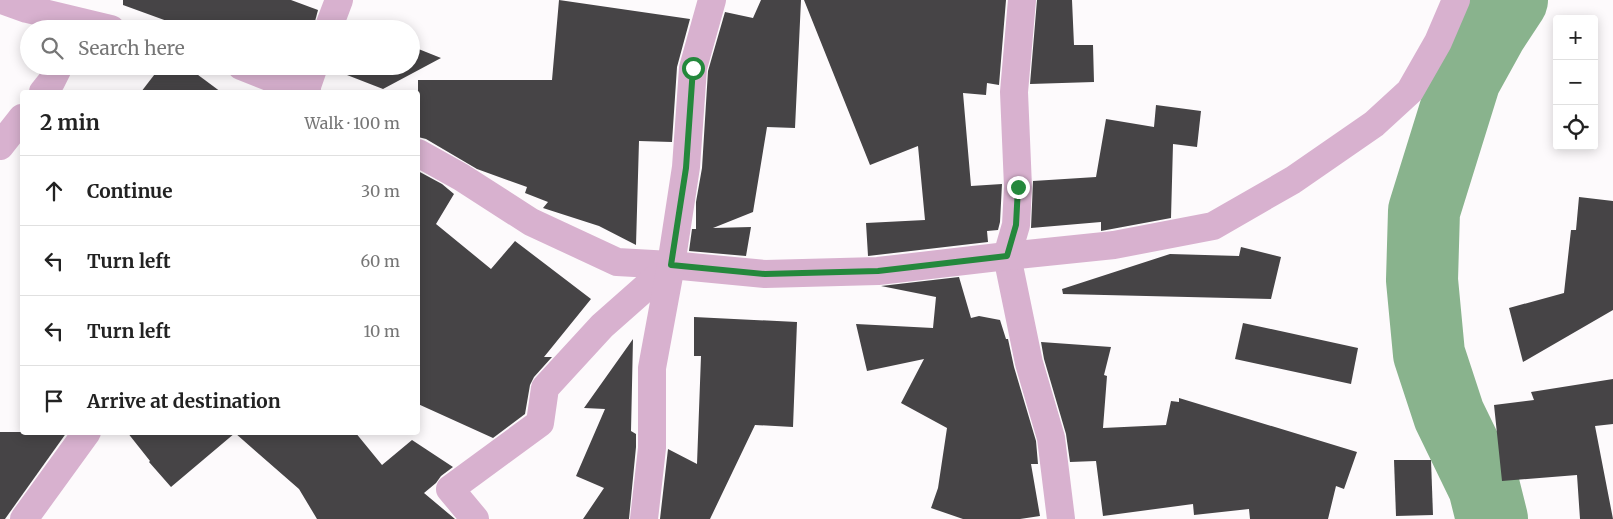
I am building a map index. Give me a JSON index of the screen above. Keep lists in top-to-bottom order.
{
  "page": {
    "map_buttons": ["+", "−"],
    "search": "Search here",
    "heading": ["2 min", "Walk · 100 m"],
    "list": [
      ["Continue", "30 m"],
      ["Turn left", "60 m"],
      ["Turn left", "10 m"],
      "Arrive at destination"
    ]
  }
}
